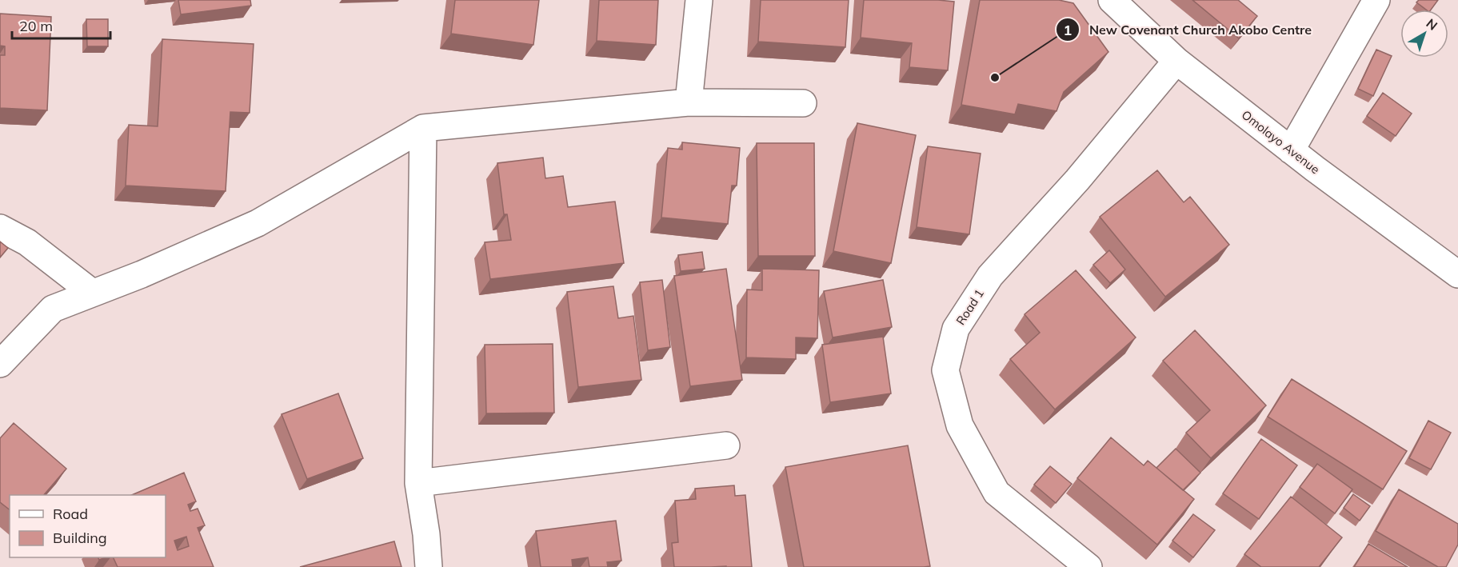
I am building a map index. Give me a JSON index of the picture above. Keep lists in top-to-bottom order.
{
  "streets": {
    "street": ["Omolayo Avenue", "Road 1"]
  },
  "crossings": [
    ["Omolayo Avenue", "Road 1"]
  ],
  "places": ["New Covenant Church Akobo Centre"],
  "legend": ["Road", "Building"],
  "scale_bar": "20 m",
  "north": "top right"
}
